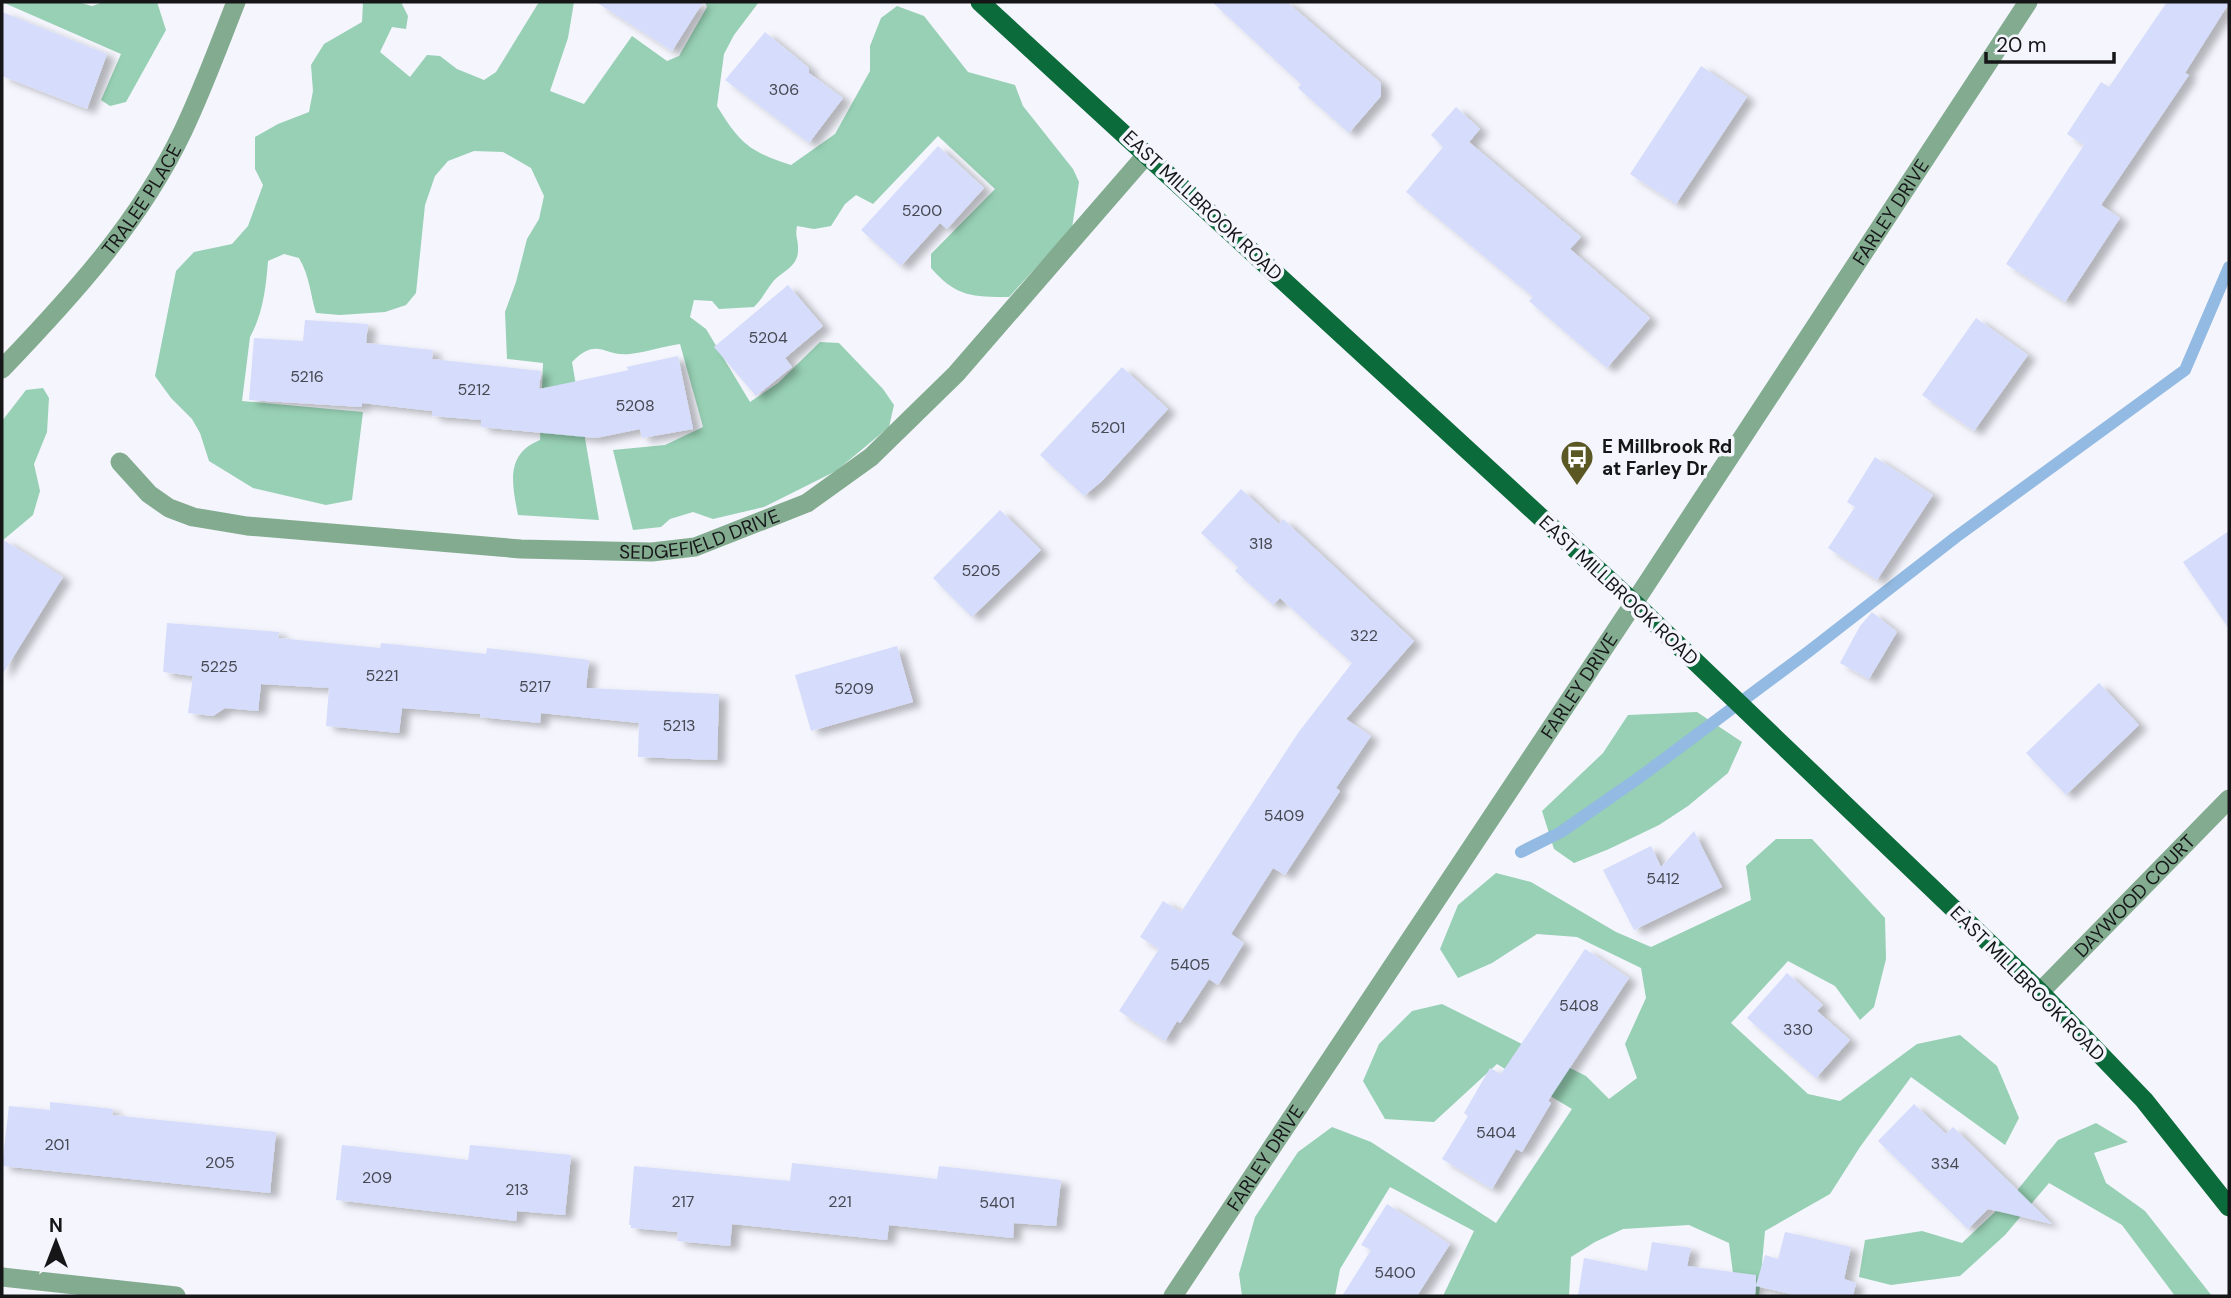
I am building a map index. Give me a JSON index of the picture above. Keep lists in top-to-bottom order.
{
  "streets": {
    "main road": ["EAST MILLBROOK ROAD"],
    "street": [
      "TRALEE PLACE",
      "FARLEY DRIVE",
      "SEDGEFIELD DRIVE",
      "DAYWOOD COURT"
    ]
  },
  "crossings": [
    ["EAST MILLBROOK ROAD", "FARLEY DRIVE"],
    ["EAST MILLBROOK ROAD", "SEDGEFIELD DRIVE"],
    ["EAST MILLBROOK ROAD", "DAYWOOD COURT"]
  ],
  "places": {
    "bus stop": ["E Millbrook Rd at Farley Dr"]
  },
  "house_numbers": [
    "306",
    "5200",
    "5204",
    "5216",
    "5212",
    "5208",
    "5201",
    "318",
    "5205",
    "322",
    "5225",
    "5221",
    "5217",
    "5209",
    "5213",
    "5409",
    "5412",
    "5405",
    "5408",
    "330",
    "5404",
    "201",
    "205",
    "334",
    "209",
    "213",
    "217",
    "221",
    "5401",
    "5400"
  ],
  "scale_bar": "20 m",
  "north": "top"
}
